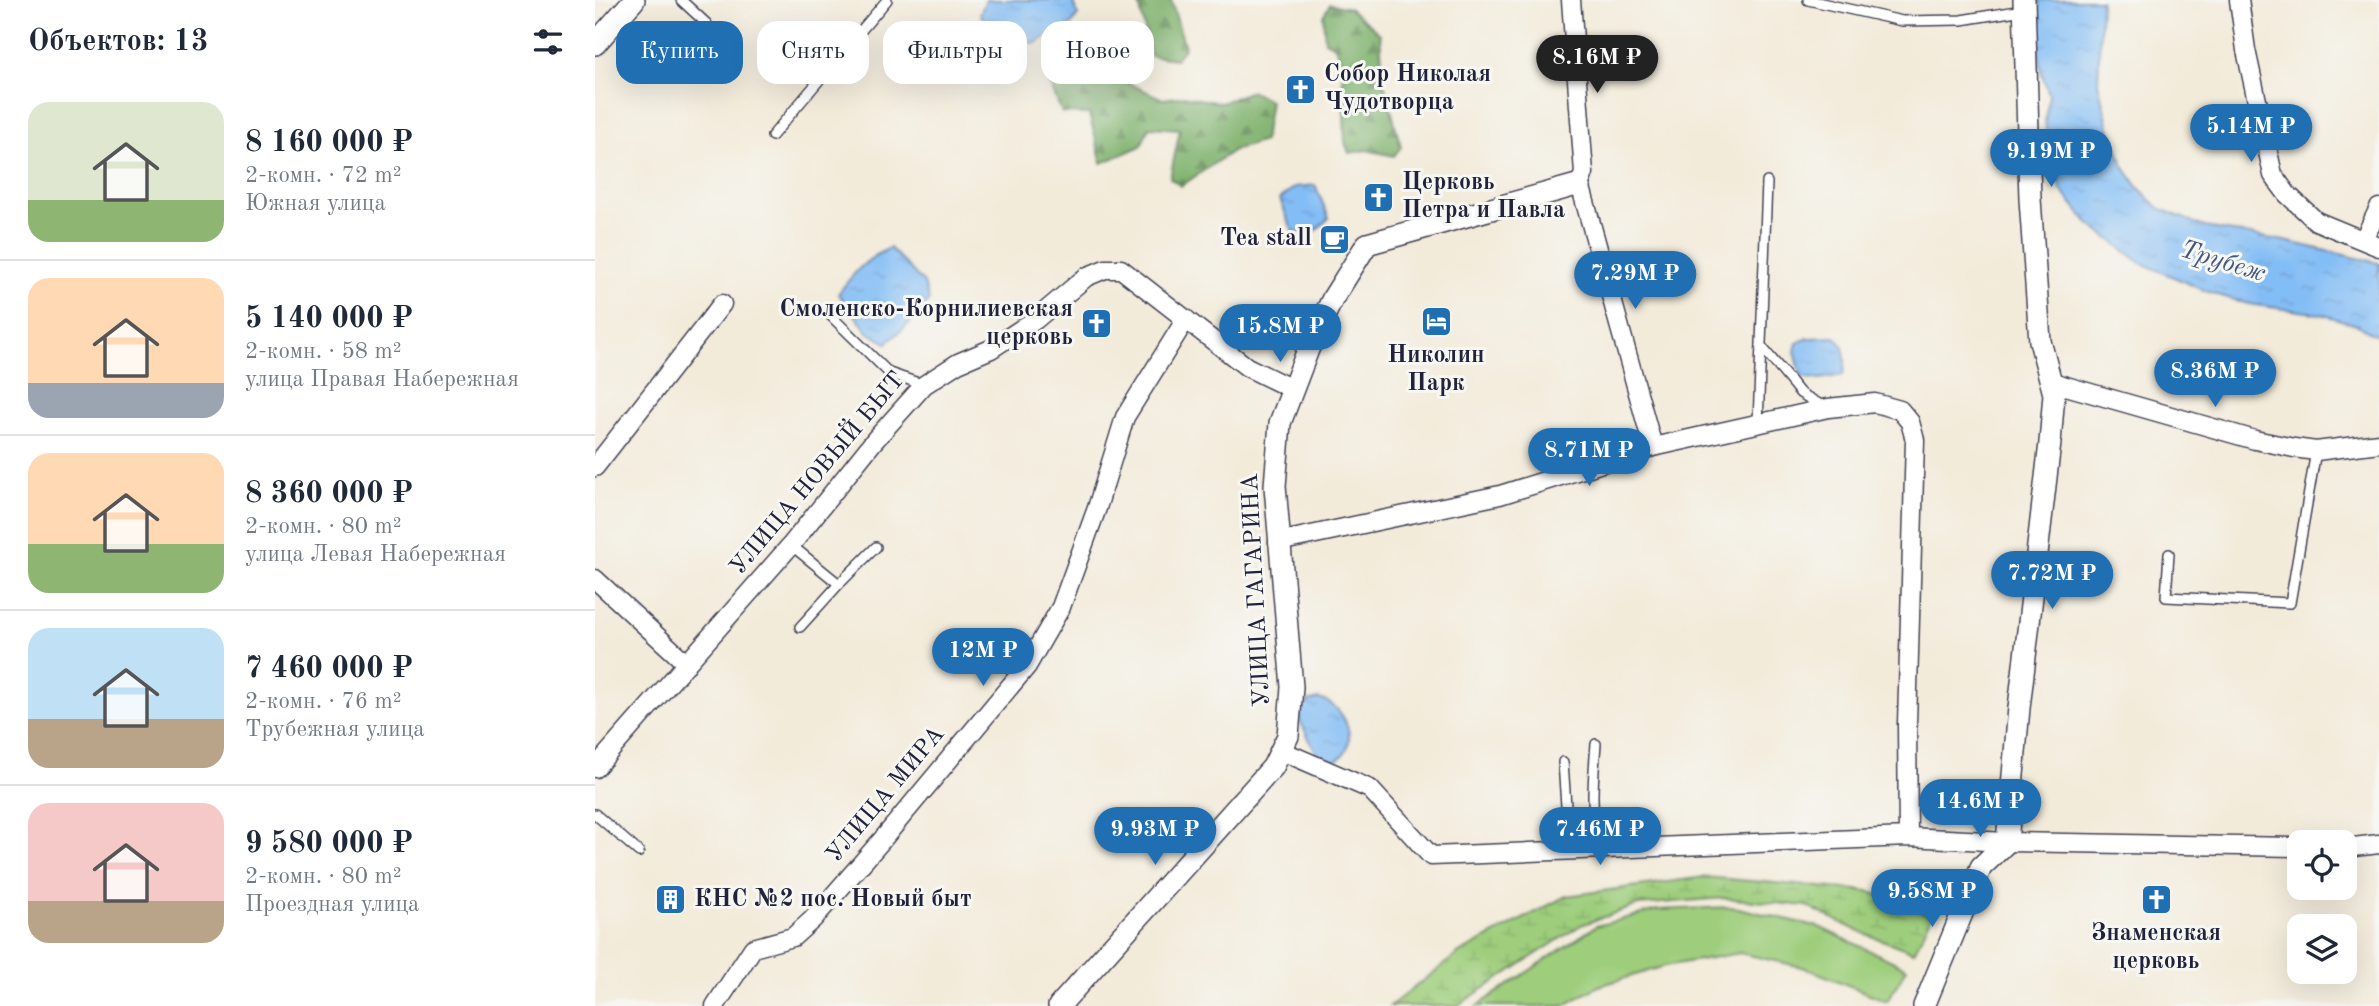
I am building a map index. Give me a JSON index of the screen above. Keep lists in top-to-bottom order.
{
  "streets": {
    "street": ["УЛИЦА НОВЫЙ БЫТ", "УЛИЦА ГАГАРИНА", "УЛИЦА МИРА"]
  },
  "crossings": [
    ["УЛИЦА НОВЫЙ БЫТ", "УЛИЦА ГАГАРИНА"],
    ["УЛИЦА НОВЫЙ БЫТ", "УЛИЦА МИРА"]
  ],
  "water": ["Трубеж"],
  "places": {
    "church": [
      "Собор Николая Чудотворца",
      "Церковь Петра и Павла",
      "Смоленско-Корнилиевская церковь",
      "Знаменская церковь"
    ],
    "cafe": ["Tea stall"],
    "hotel": ["Николин Парк"],
    "building": ["КНС №2 пос. Новый быт"]
  },
  "page": {
    "heading": "Объектов: 13",
    "chip": [
      "Купить",
      "Снять",
      "Фильтры",
      "Новое"
    ],
    "price": [
      "8.16M ₽",
      "5.14M ₽",
      "9.19M ₽",
      "7.29M ₽",
      "15.8M ₽",
      "8.36M ₽",
      "8.71M ₽",
      "7.72M ₽",
      "12M ₽",
      "14.6M ₽",
      "9.93M ₽",
      "7.46M ₽",
      "9.58M ₽"
    ],
    "list": [
      {
        "name": "8 160 000 ₽",
        "note": "2-комн. · 72 m² · Южная улица"
      },
      {
        "name": "5 140 000 ₽",
        "note": "2-комн. · 58 m² · улица Правая Набережная"
      },
      {
        "name": "8 360 000 ₽",
        "note": "2-комн. · 80 m² · улица Левая Набережная"
      },
      {
        "name": "7 460 000 ₽",
        "note": "2-комн. · 76 m² · Трубежная улица"
      },
      {
        "name": "9 580 000 ₽",
        "note": "2-комн. · 80 m² · Проездная улица"
      }
    ]
  }
}
